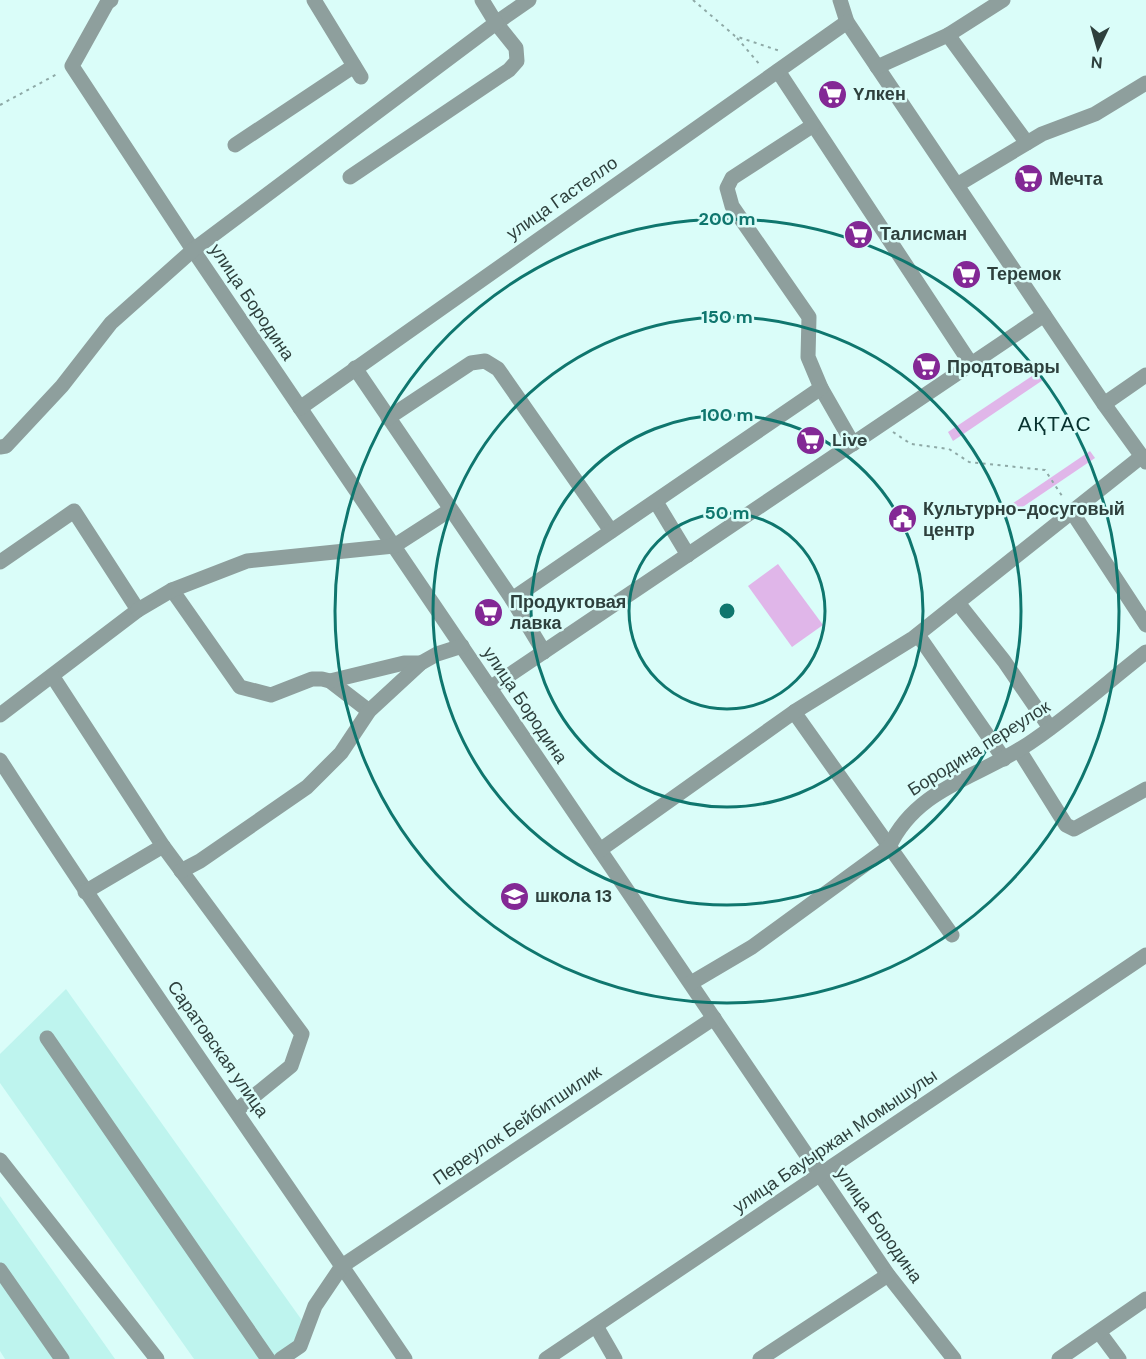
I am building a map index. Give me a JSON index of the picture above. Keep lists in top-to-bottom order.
{
  "streets": {
    "street": [
      "улица Гастелло",
      "улица Бородина",
      "Бородина переулок",
      "Саратовская улица",
      "Переулок Бейбитшилик",
      "улица Бауыржан Момышулы"
    ]
  },
  "crossings": [
    ["улица Гастелло", "улица Бородина"],
    ["улица Бородина", "Бородина переулок"],
    ["улица Бородина", "Переулок Бейбитшилик"],
    ["улица Бородина", "улица Бауыржан Момышулы"],
    ["Саратовская улица", "Переулок Бейбитшилик"]
  ],
  "districts": ["АҚТАС"],
  "places": {
    "supermarket": [
      "Yлкен",
      "Мечта",
      "Талисман",
      "Теремок",
      "Продтовары",
      "Live",
      "Продуктовая лавка"
    ],
    "public building": ["Культурно-досуговый центр"],
    "school or university": ["школа 13"]
  },
  "north": "bottom",
  "rings": [
    "200 m",
    "150 m",
    "100 m",
    "50 m"
  ]
}
